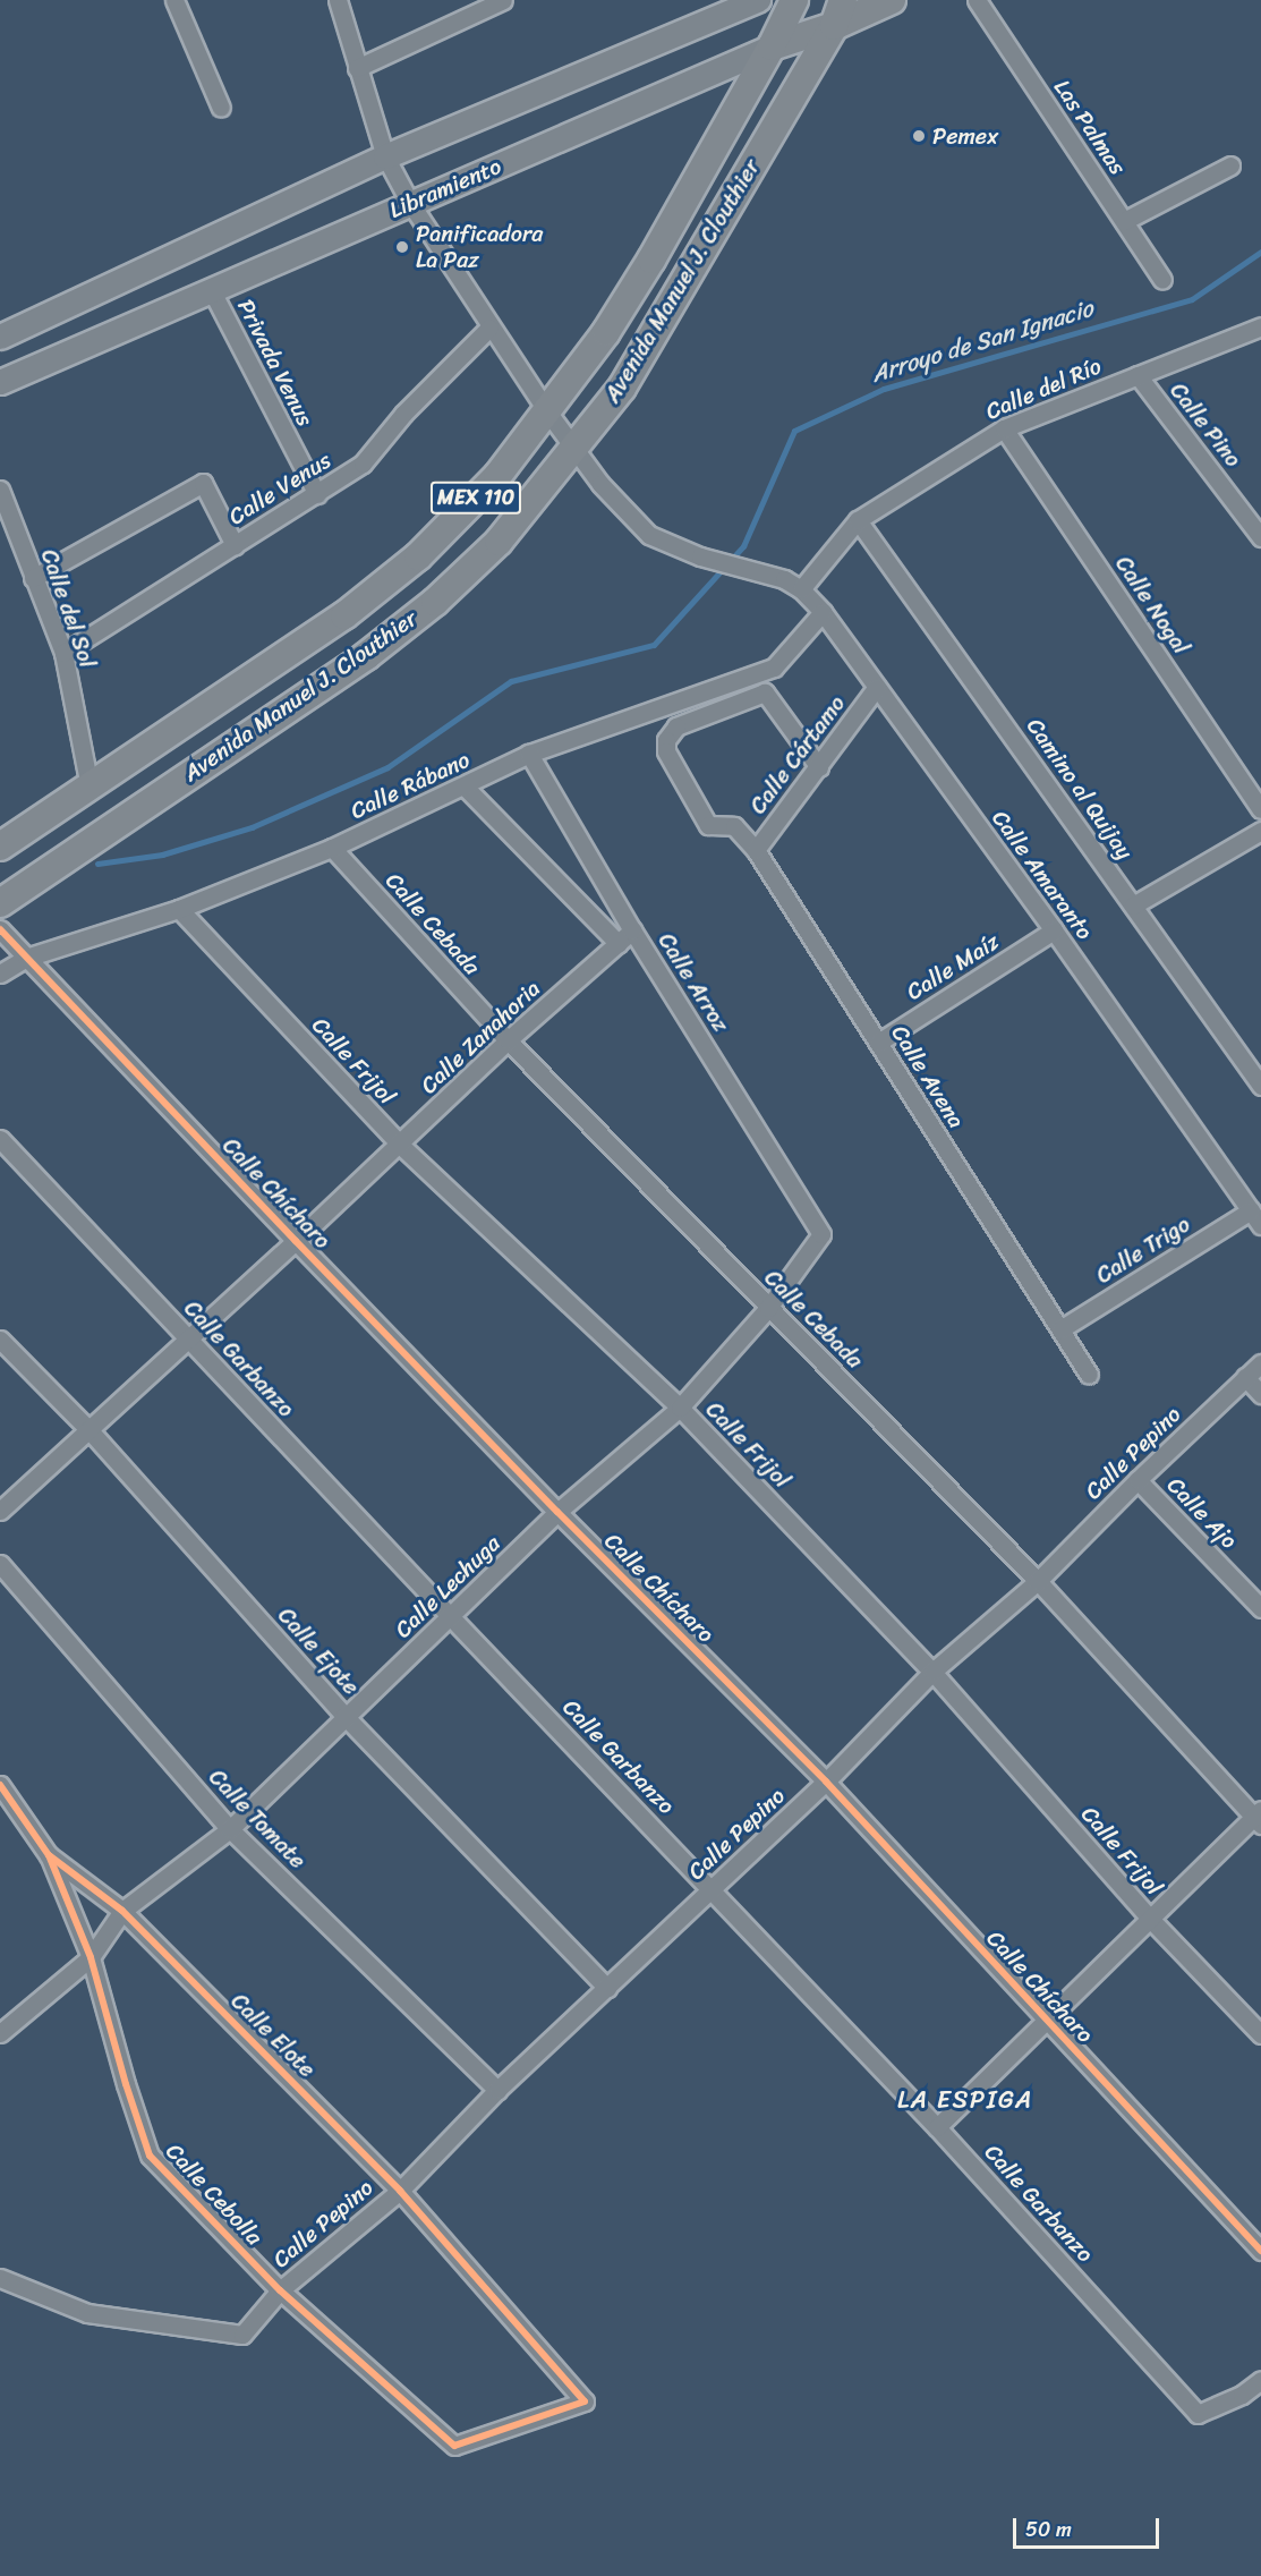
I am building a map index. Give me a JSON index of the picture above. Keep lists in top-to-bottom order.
{
  "streets": {
    "main road": ["Libramiento", "Avenida Manuel J. Clouthier", "MEX 110"],
    "street": [
      "Las Palmas",
      "Privada Venus",
      "Calle del Río",
      "Calle Pino",
      "Calle Venus",
      "Calle Nogal",
      "Calle del Sol",
      "Calle Cártamo",
      "Calle Rábano",
      "Camino al Quijay",
      "Calle Amaranto",
      "Calle Cebada",
      "Calle Maíz",
      "Calle Arroz",
      "Calle Zanahoria",
      "Calle Frijol",
      "Calle Avena",
      "Calle Chícharo",
      "Calle Trigo",
      "Calle Garbanzo",
      "Calle Pepino",
      "Calle Ajo",
      "Calle Lechuga",
      "Calle Ejote",
      "Calle Tomate",
      "Calle Elote",
      "Calle Cebolla"
    ]
  },
  "crossings": [
    ["Libramiento", "Avenida Manuel J. Clouthier"],
    ["Libramiento", "Privada Venus"],
    ["Libramiento", "Calle Amaranto"],
    ["Avenida Manuel J. Clouthier", "Calle del Sol"],
    ["Avenida Manuel J. Clouthier", "Calle Amaranto"],
    ["Privada Venus", "Calle Venus"],
    ["Calle del Río", "Calle Pino"],
    ["Calle del Río", "Calle Nogal"],
    ["Calle del Río", "Camino al Quijay"],
    ["Calle del Río", "Calle Amaranto"],
    ["Calle Venus", "Calle del Sol"],
    ["Calle Venus", "Calle Amaranto"],
    ["Calle Cártamo", "Calle Amaranto"],
    ["Calle Cártamo", "Calle Avena"],
    ["Calle Rábano", "Calle Amaranto"],
    ["Calle Rábano", "Calle Cebada"],
    ["Calle Rábano", "Calle Arroz"],
    ["Calle Rábano", "Calle Frijol"],
    ["Calle Rábano", "Calle Chícharo"],
    ["Calle Amaranto", "Calle Maíz"],
    ["Calle Amaranto", "Calle Trigo"],
    ["Calle Cebada", "Calle Zanahoria"],
    ["Calle Cebada", "Calle Pepino"],
    ["Calle Cebada", "Calle Lechuga"],
    ["Calle Maíz", "Calle Avena"],
    ["Calle Arroz", "Calle Zanahoria"],
    ["Calle Arroz", "Calle Lechuga"],
    ["Calle Zanahoria", "Calle Frijol"],
    ["Calle Zanahoria", "Calle Chícharo"],
    ["Calle Zanahoria", "Calle Garbanzo"],
    ["Calle Zanahoria", "Calle Ejote"],
    ["Calle Frijol", "Calle Pepino"],
    ["Calle Frijol", "Calle Lechuga"],
    ["Calle Avena", "Calle Trigo"],
    ["Calle Chícharo", "Calle Pepino"],
    ["Calle Chícharo", "Calle Lechuga"],
    ["Calle Garbanzo", "Calle Pepino"],
    ["Calle Garbanzo", "Calle Lechuga"],
    ["Calle Pepino", "Calle Ajo"],
    ["Calle Pepino", "Calle Ejote"],
    ["Calle Pepino", "Calle Tomate"],
    ["Calle Pepino", "Calle Elote"],
    ["Calle Pepino", "Calle Cebolla"],
    ["Calle Lechuga", "Calle Ejote"],
    ["Calle Lechuga", "Calle Tomate"],
    ["Calle Lechuga", "Calle Elote"],
    ["Calle Lechuga", "Calle Cebolla"],
    ["Calle Elote", "Calle Cebolla"]
  ],
  "districts": ["LA ESPIGA"],
  "water": ["Arroyo de San Ignacio"],
  "places": ["Pemex", "Panificadora La Paz"],
  "scale_bar": "50 m"
}
